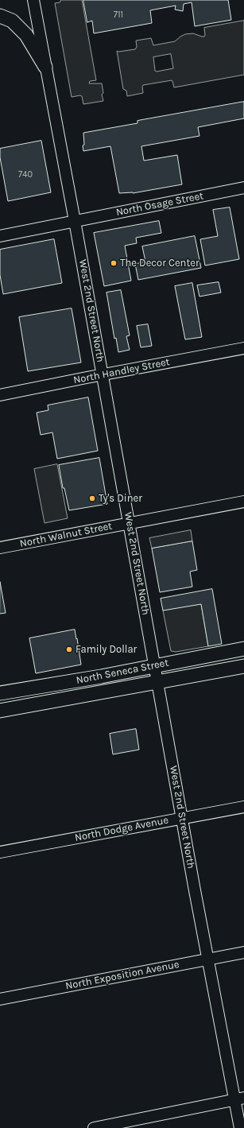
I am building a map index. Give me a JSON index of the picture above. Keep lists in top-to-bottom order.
{
  "streets": {
    "main road": ["North Seneca Street"],
    "street": [
      "North Osage Street",
      "West 2nd Street North",
      "North Handley Street",
      "North Walnut Street",
      "North Dodge Avenue",
      "North Exposition Avenue"
    ]
  },
  "crossings": [
    ["North Osage Street", "West 2nd Street North"],
    ["West 2nd Street North", "North Handley Street"],
    ["West 2nd Street North", "North Walnut Street"],
    ["West 2nd Street North", "North Seneca Street"],
    ["West 2nd Street North", "North Dodge Avenue"],
    ["West 2nd Street North", "North Exposition Avenue"]
  ],
  "places": ["The Decor Center", "Ty's Diner", "Family Dollar"],
  "house_numbers": ["711", "740"]
}
